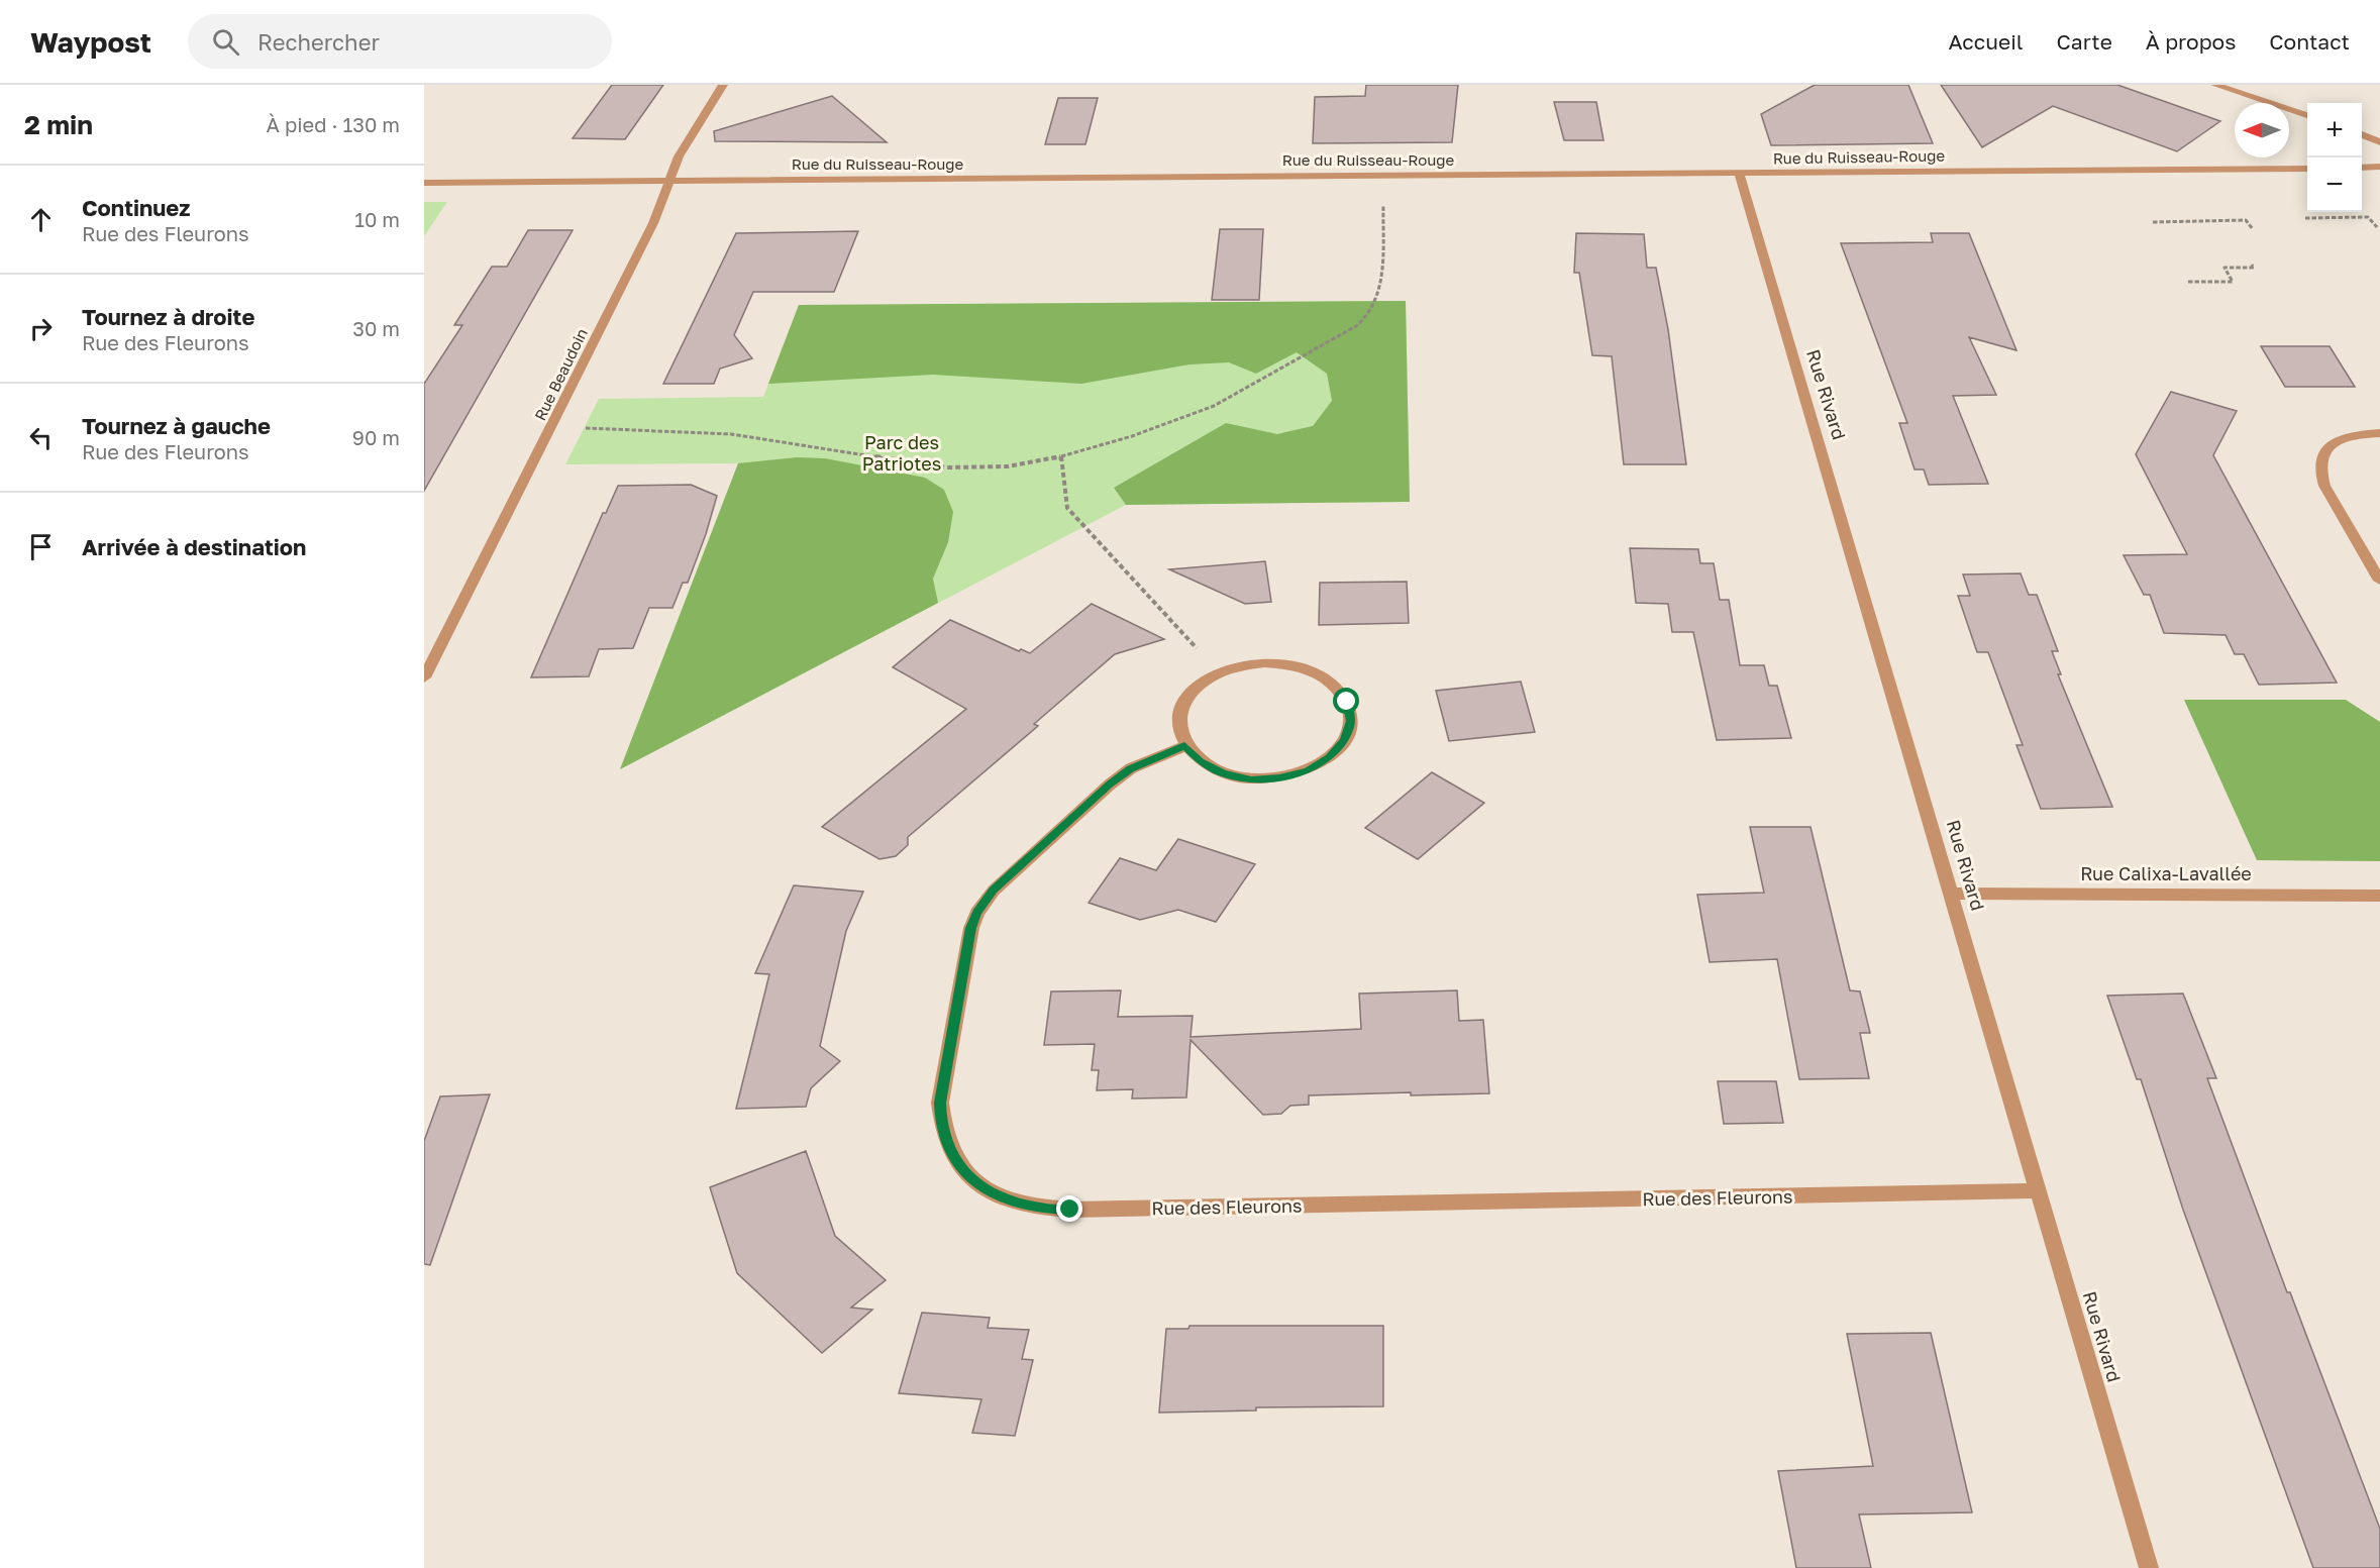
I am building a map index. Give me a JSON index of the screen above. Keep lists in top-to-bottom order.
{
  "streets": {
    "street": [
      "Rue du Ruisseau-Rouge",
      "Rue Beaudoin",
      "Rue Rivard",
      "Rue Calixa-Lavallée",
      "Rue des Fleurons"
    ]
  },
  "crossings": [
    ["Rue du Ruisseau-Rouge", "Rue Beaudoin"],
    ["Rue du Ruisseau-Rouge", "Rue Rivard"],
    ["Rue Rivard", "Rue Calixa-Lavallée"],
    ["Rue Rivard", "Rue des Fleurons"]
  ],
  "parks": ["Parc des Patriotes"],
  "north": "left",
  "page": {
    "header": "Waypost",
    "search": "Rechercher",
    "nav": [
      "Accueil",
      "Carte",
      "À propos",
      "Contact"
    ],
    "heading": ["2 min", "À pied · 130 m"],
    "map_buttons": ["+", "−"],
    "list": [
      ["Continuez", "Rue des Fleurons", "10 m"],
      ["Tournez à droite", "Rue des Fleurons", "30 m"],
      ["Tournez à gauche", "Rue des Fleurons", "90 m"],
      "Arrivée à destination"
    ]
  }
}
